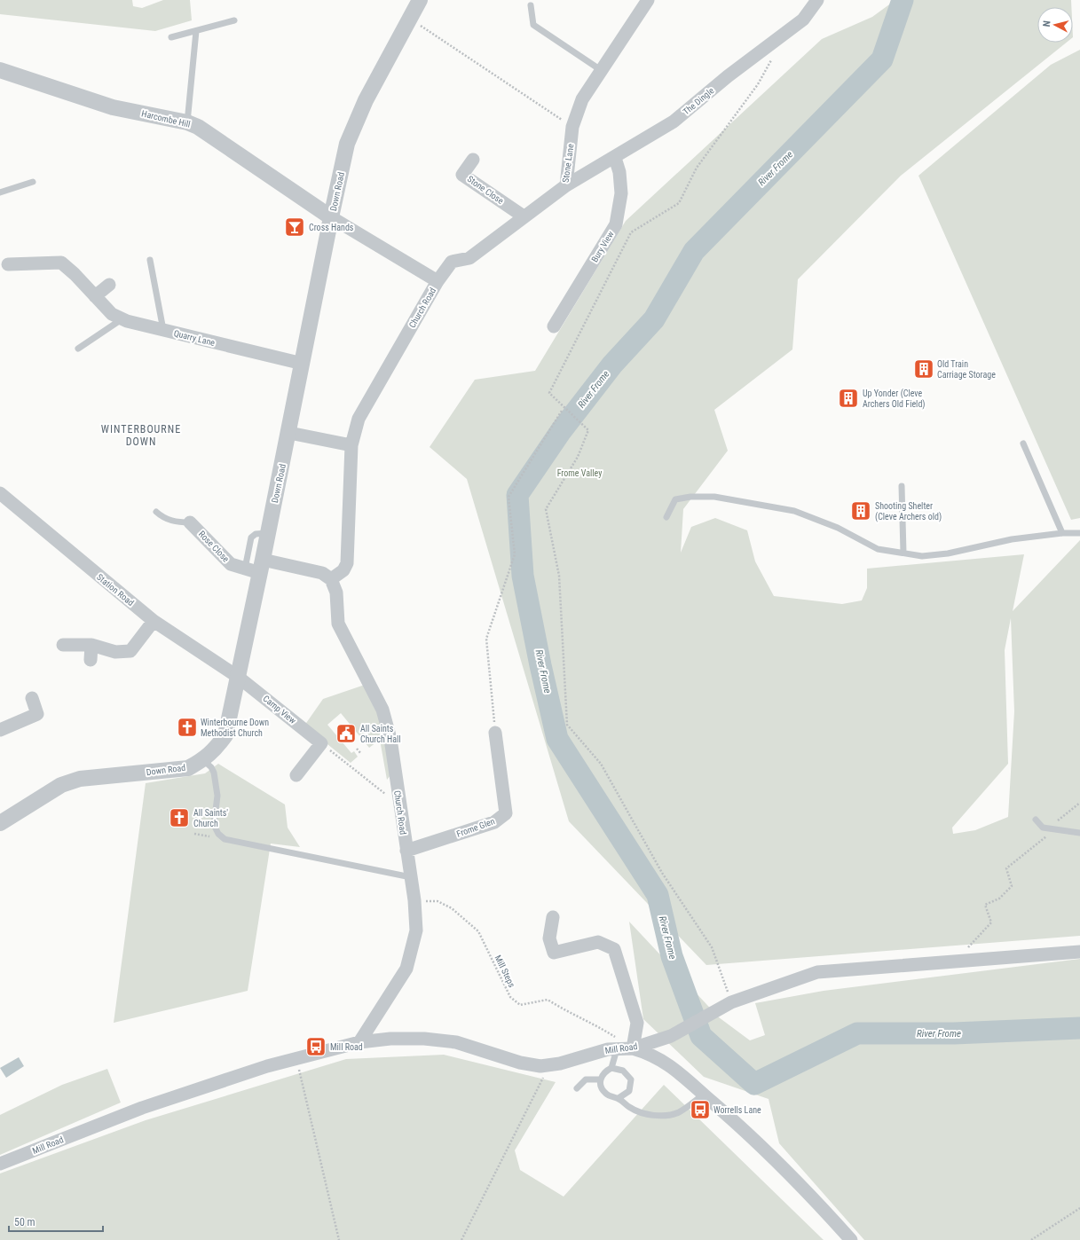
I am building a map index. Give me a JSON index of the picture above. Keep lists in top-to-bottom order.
{
  "streets": {
    "street": [
      "The Dingle",
      "Harcombe Hill",
      "Stone Lane",
      "Stone Close",
      "Down Road",
      "Bury View",
      "Church Road",
      "Quarry Lane",
      "Rose Close",
      "Station Road",
      "Camp View",
      "Frome Glen",
      "Mill Road"
    ],
    "path": ["Mill Steps"]
  },
  "crossings": [
    ["The Dingle", "Stone Lane"],
    ["The Dingle", "Bury View"],
    ["Harcombe Hill", "Down Road"],
    ["Harcombe Hill", "Church Road"],
    ["Stone Lane", "Stone Close"],
    ["Stone Lane", "Church Road"],
    ["Down Road", "Church Road"],
    ["Down Road", "Quarry Lane"],
    ["Down Road", "Rose Close"],
    ["Down Road", "Station Road"],
    ["Down Road", "Camp View"],
    ["Church Road", "Frome Glen"],
    ["Church Road", "Mill Steps"],
    ["Church Road", "Mill Road"],
    ["Station Road", "Camp View"],
    ["Mill Steps", "Mill Road"]
  ],
  "districts": ["WINTERBOURNE DOWN"],
  "water": ["River Frome"],
  "parks": ["Frome Valley"],
  "places": {
    "bar": ["Cross Hands"],
    "building": ["Old Train Carriage Storage", "Up Yonder (Cleve Archers Old Field)", "Shooting Shelter (Cleve Archers old)"],
    "church": ["Winterbourne Down Methodist Church", "All Saints' Church"],
    "public building": ["All Saints Church Hall"],
    "bus stop": ["Mill Road", "Worrells Lane"]
  },
  "scale_bar": "50 m",
  "north": "left"
}
